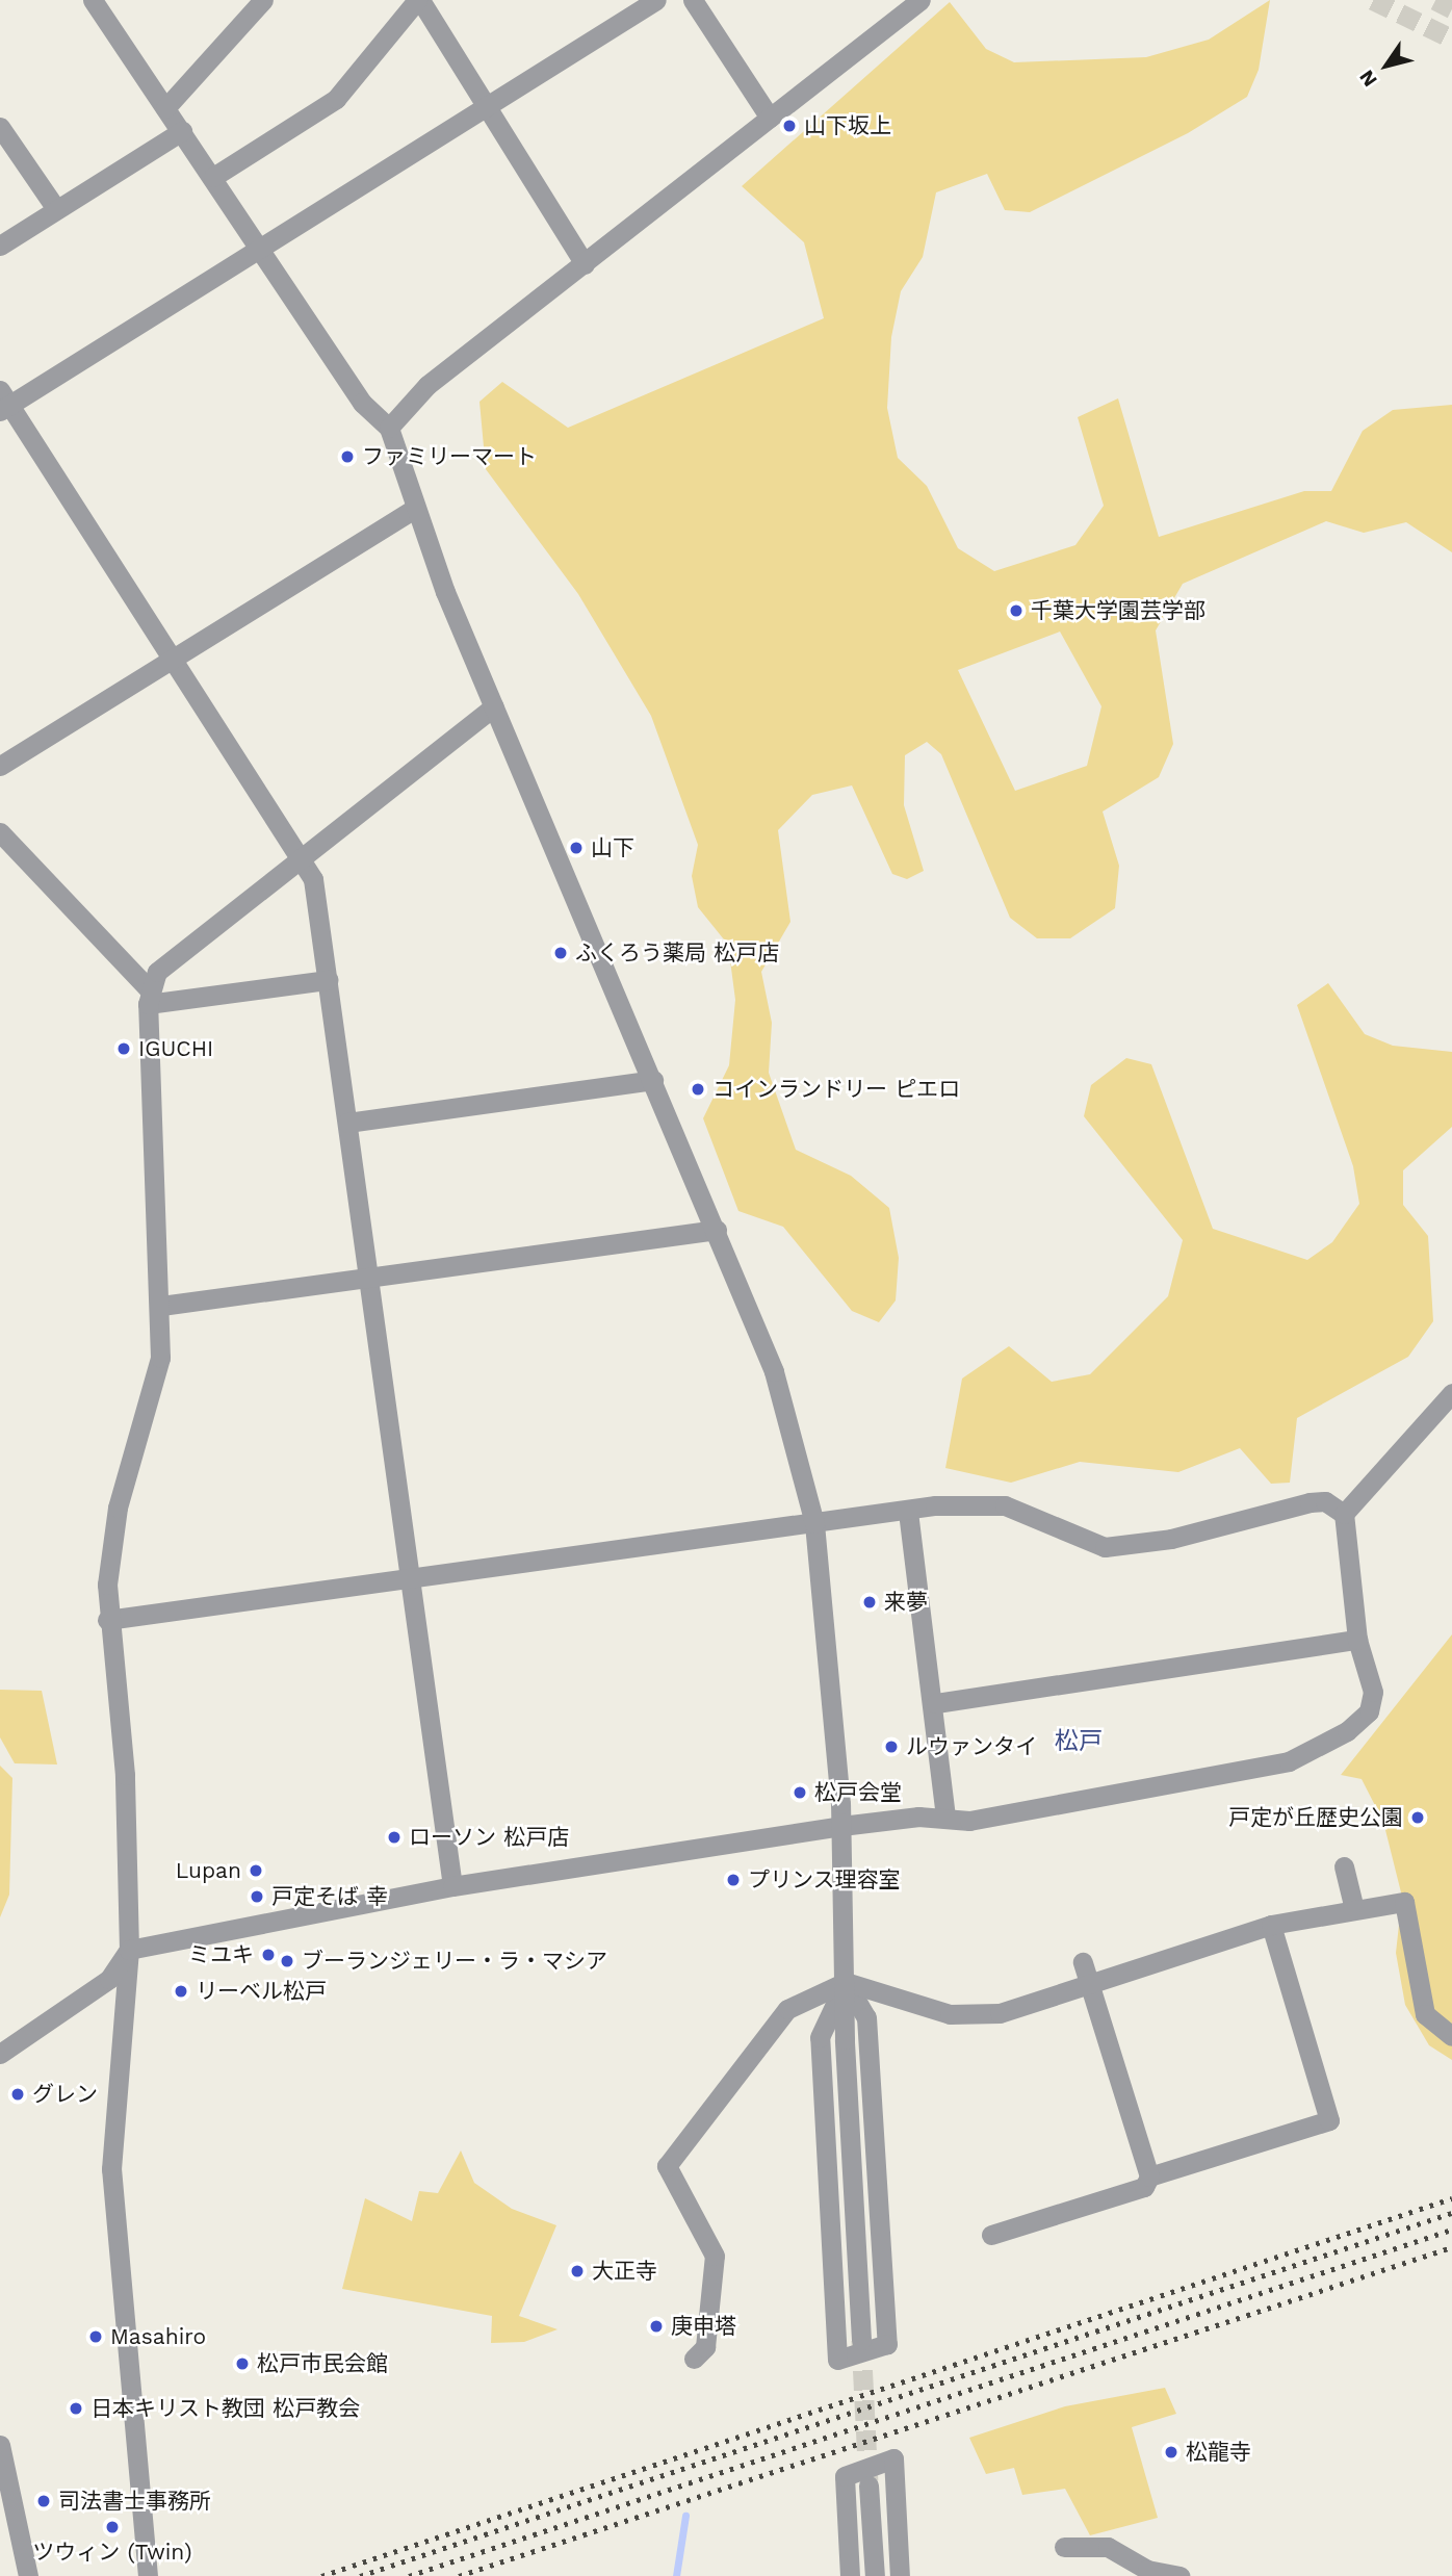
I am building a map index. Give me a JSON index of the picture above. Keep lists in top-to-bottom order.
{
  "districts": ["松戸"],
  "places": [
    "山下坂上",
    "ファミリーマート",
    "千葉大学園芸学部",
    "山下",
    "ふくろう薬局 松戸店",
    "IGUCHI",
    "コインランドリー ピエロ",
    "来夢",
    "ルウァンタイ",
    "松戸会堂",
    "戸定が丘歴史公園",
    "ローソン 松戸店",
    "Lupan",
    "プリンス理容室",
    "戸定そば 幸",
    "ミユキ",
    "ブーランジェリー・ラ・マシア",
    "リーベル松戸",
    "グレン",
    "大正寺",
    "庚申塔",
    "Masahiro",
    "松戸市民会館",
    "日本キリスト教団 松戸教会",
    "松龍寺",
    "司法書士事務所",
    "ツウィン (Twin)"
  ],
  "north": "bottom left"
}
